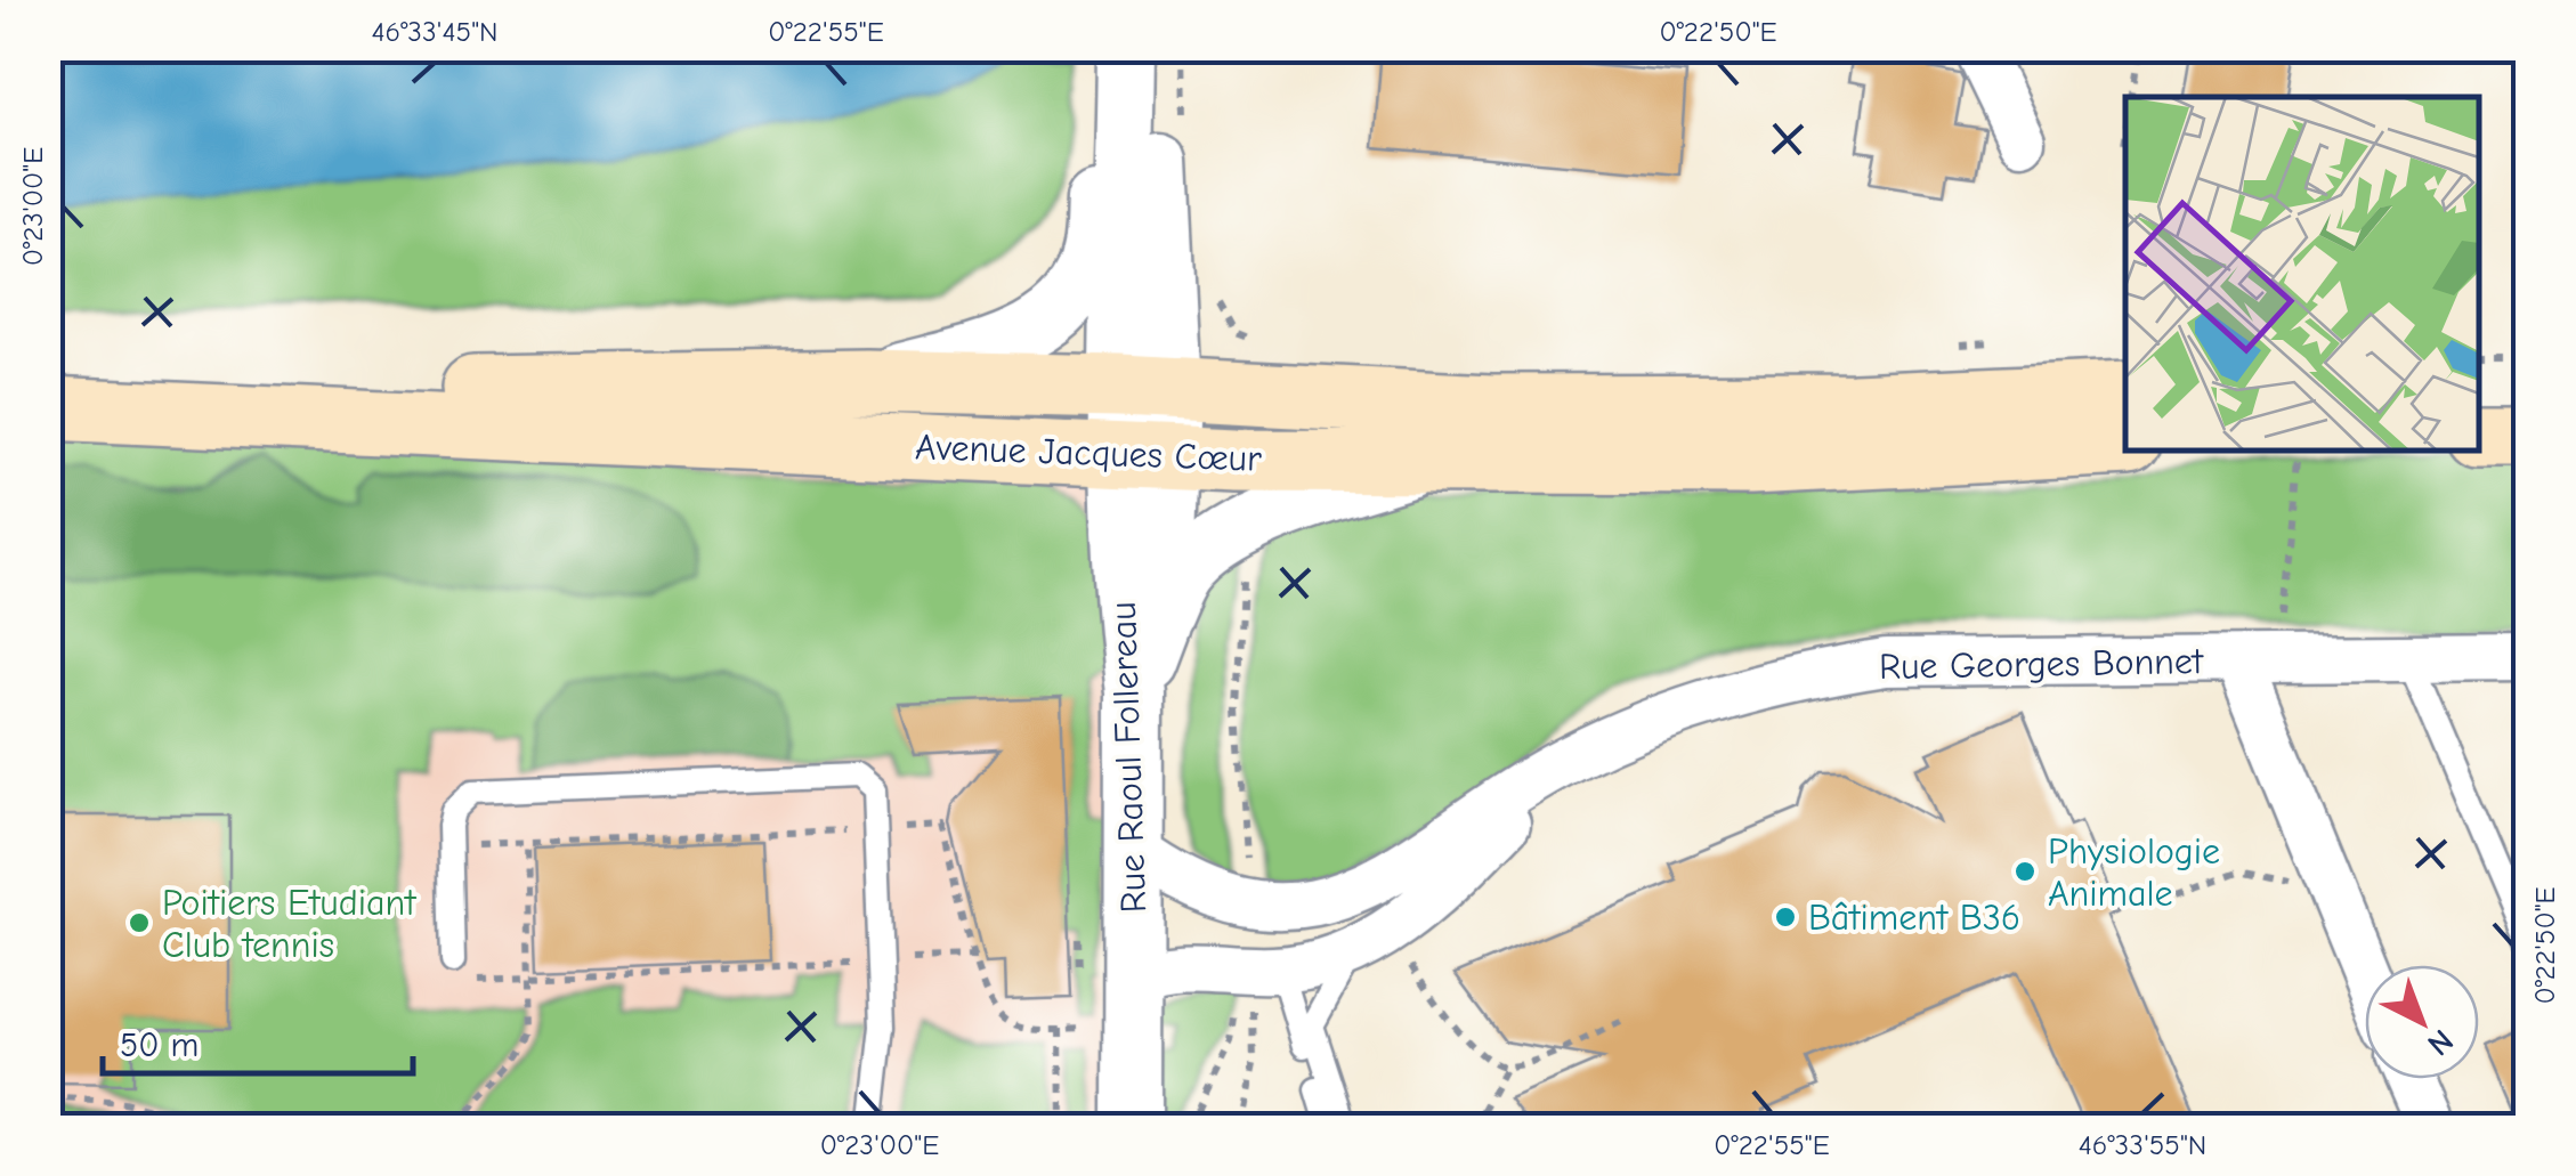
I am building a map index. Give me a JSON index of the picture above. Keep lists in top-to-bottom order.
{
  "streets": {
    "main road": ["Avenue Jacques Cœur"],
    "street": ["Rue Georges Bonnet", "Rue Raoul Follereau"]
  },
  "crossings": [
    ["Avenue Jacques Cœur", "Rue Raoul Follereau"],
    ["Rue Georges Bonnet", "Rue Raoul Follereau"]
  ],
  "places": ["Physiologie Animale", "Bâtiment B36", "Poitiers Etudiant Club tennis"],
  "scale_bar": "50 m",
  "north": "bottom right",
  "coordinates": [
    "46°33'45\"N",
    "0°22'55\"E",
    "0°22'50\"E",
    "0°23'00\"E",
    "46°33'55\"N"
  ]
}
